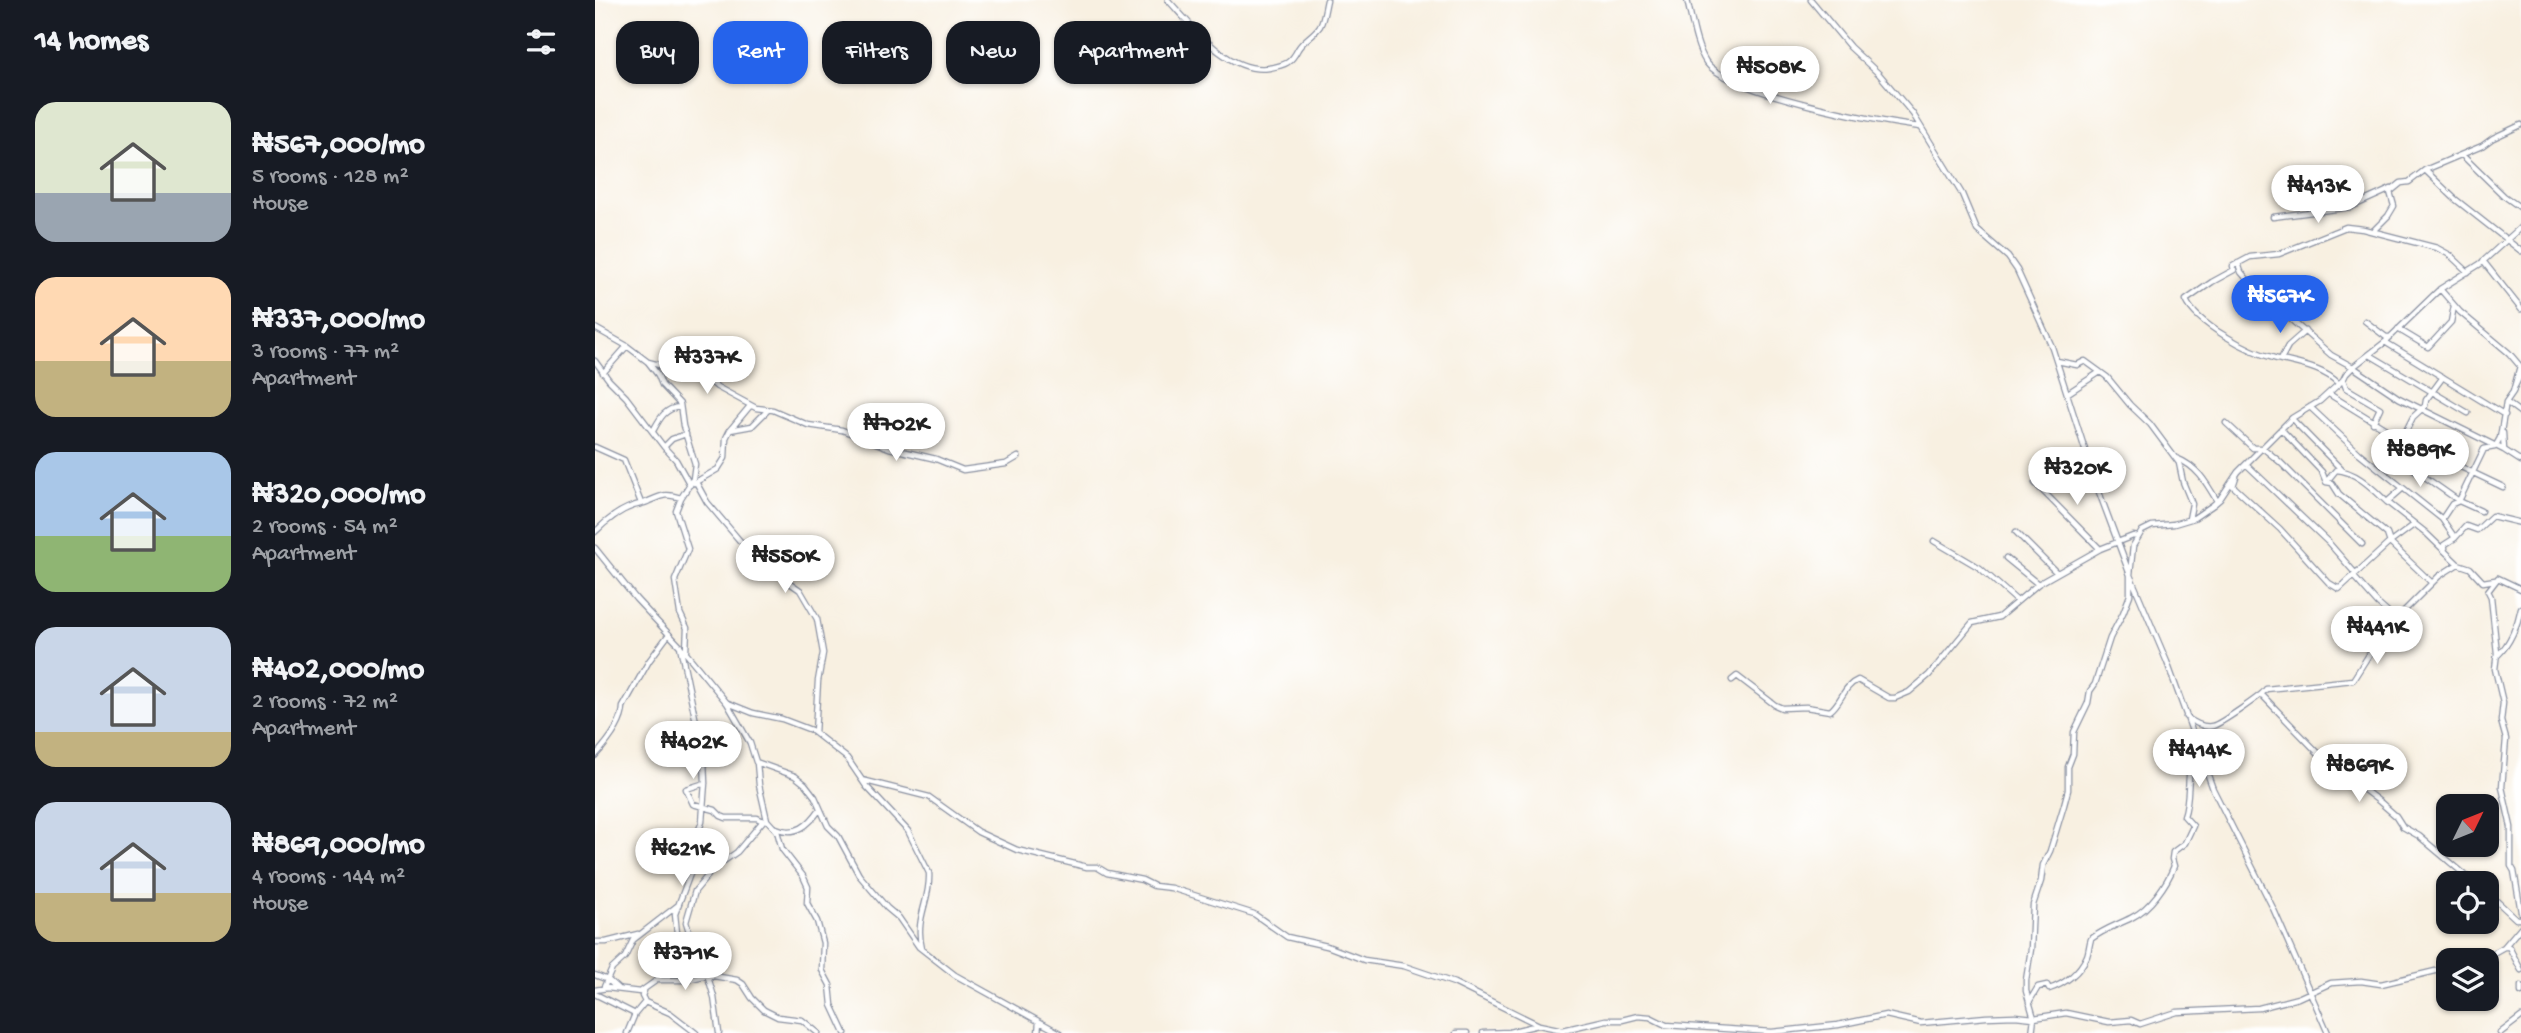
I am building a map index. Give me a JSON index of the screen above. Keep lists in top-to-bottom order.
{
  "north": "top right",
  "page": {
    "heading": "14 homes",
    "chip": [
      "Buy",
      "Rent",
      "Filters",
      "New",
      "Apartment"
    ],
    "price": [
      "₦508K",
      "₦413K",
      "₦567K",
      "₦337K",
      "₦702K",
      "₦889K",
      "₦320K",
      "₦550K",
      "₦441K",
      "₦402K",
      "₦414K",
      "₦869K",
      "₦621K",
      "₦371K"
    ],
    "list": [
      {
        "name": "₦567,000/mo",
        "note": "5 rooms · 128 m² · House"
      },
      {
        "name": "₦337,000/mo",
        "note": "3 rooms · 77 m² · Apartment"
      },
      {
        "name": "₦320,000/mo",
        "note": "2 rooms · 54 m² · Apartment"
      },
      {
        "name": "₦402,000/mo",
        "note": "2 rooms · 72 m² · Apartment"
      },
      {
        "name": "₦869,000/mo",
        "note": "4 rooms · 144 m² · House"
      }
    ]
  }
}
